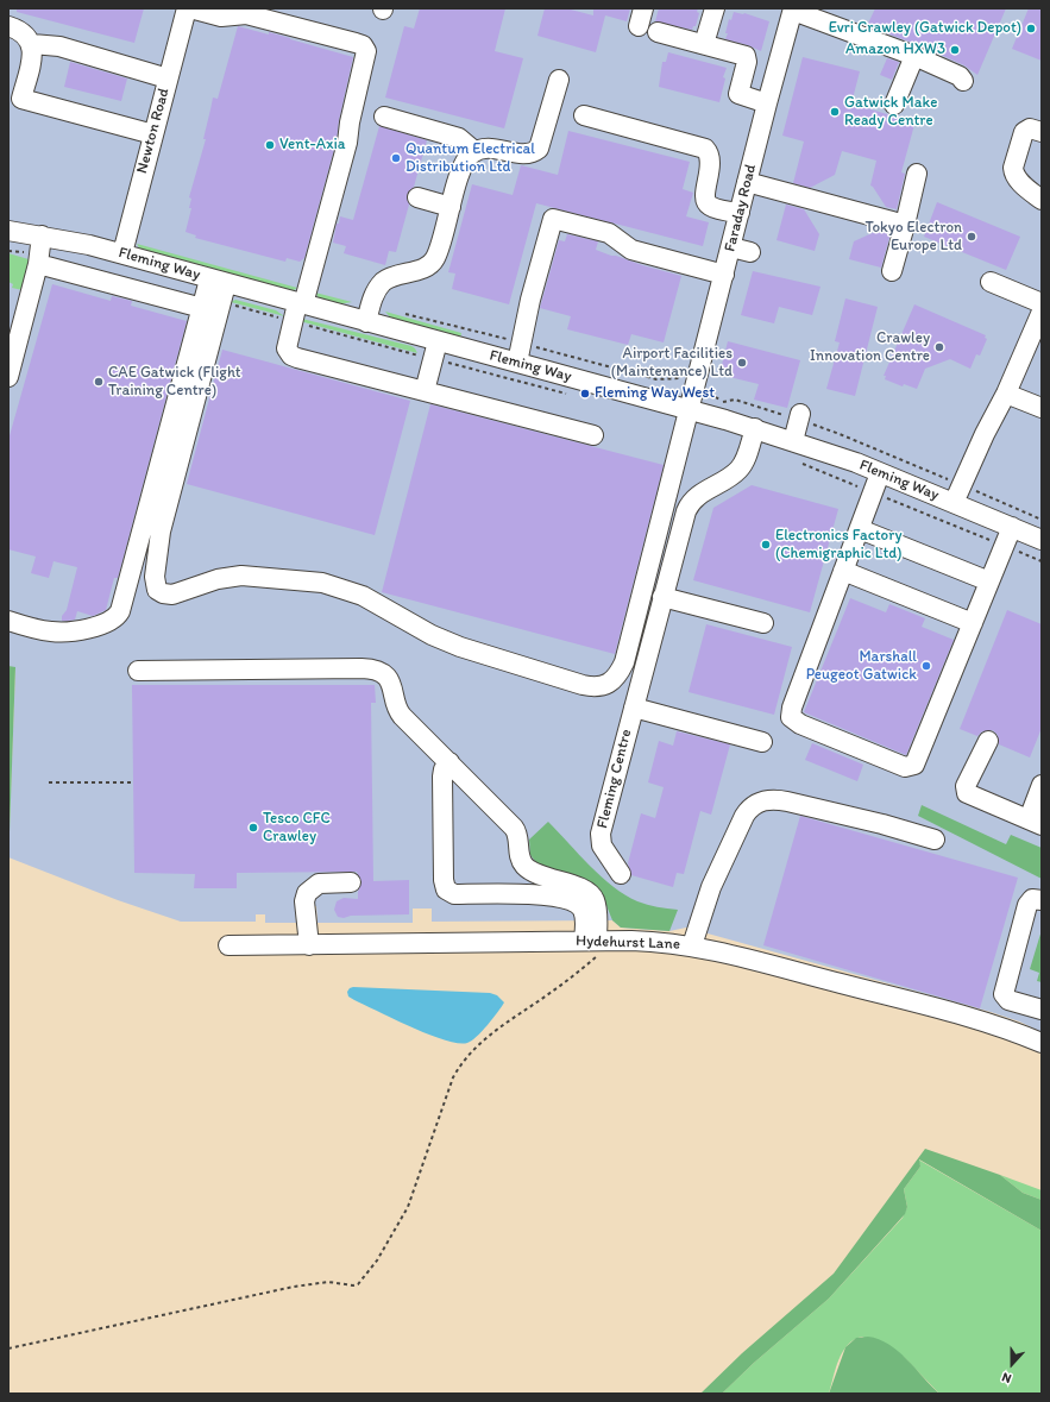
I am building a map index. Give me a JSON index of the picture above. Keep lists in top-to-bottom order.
{
  "streets": {
    "street": [
      "Newton Road",
      "Faraday Road",
      "Fleming Way",
      "Fleming Centre",
      "Hydehurst Lane"
    ]
  },
  "crossings": [
    ["Newton Road", "Fleming Way"],
    ["Faraday Road", "Fleming Way"],
    ["Fleming Way", "Fleming Centre"]
  ],
  "places": [
    "Evri Crawley (Gatwick Depot)",
    "Amazon HXW3",
    "Gatwick Make Ready Centre",
    "Vent-Axia",
    "Quantum Electrical Distribution Ltd",
    "Tokyo Electron Europe Ltd",
    "Crawley Innovation Centre",
    "Airport Facilities (Maintenance) Ltd",
    "CAE Gatwick (Flight Training Centre)",
    "Fleming Way West",
    "Electronics Factory (Chemigraphic Ltd)",
    "Marshall Peugeot Gatwick",
    "Tesco CFC Crawley"
  ],
  "north": "bottom"
}
